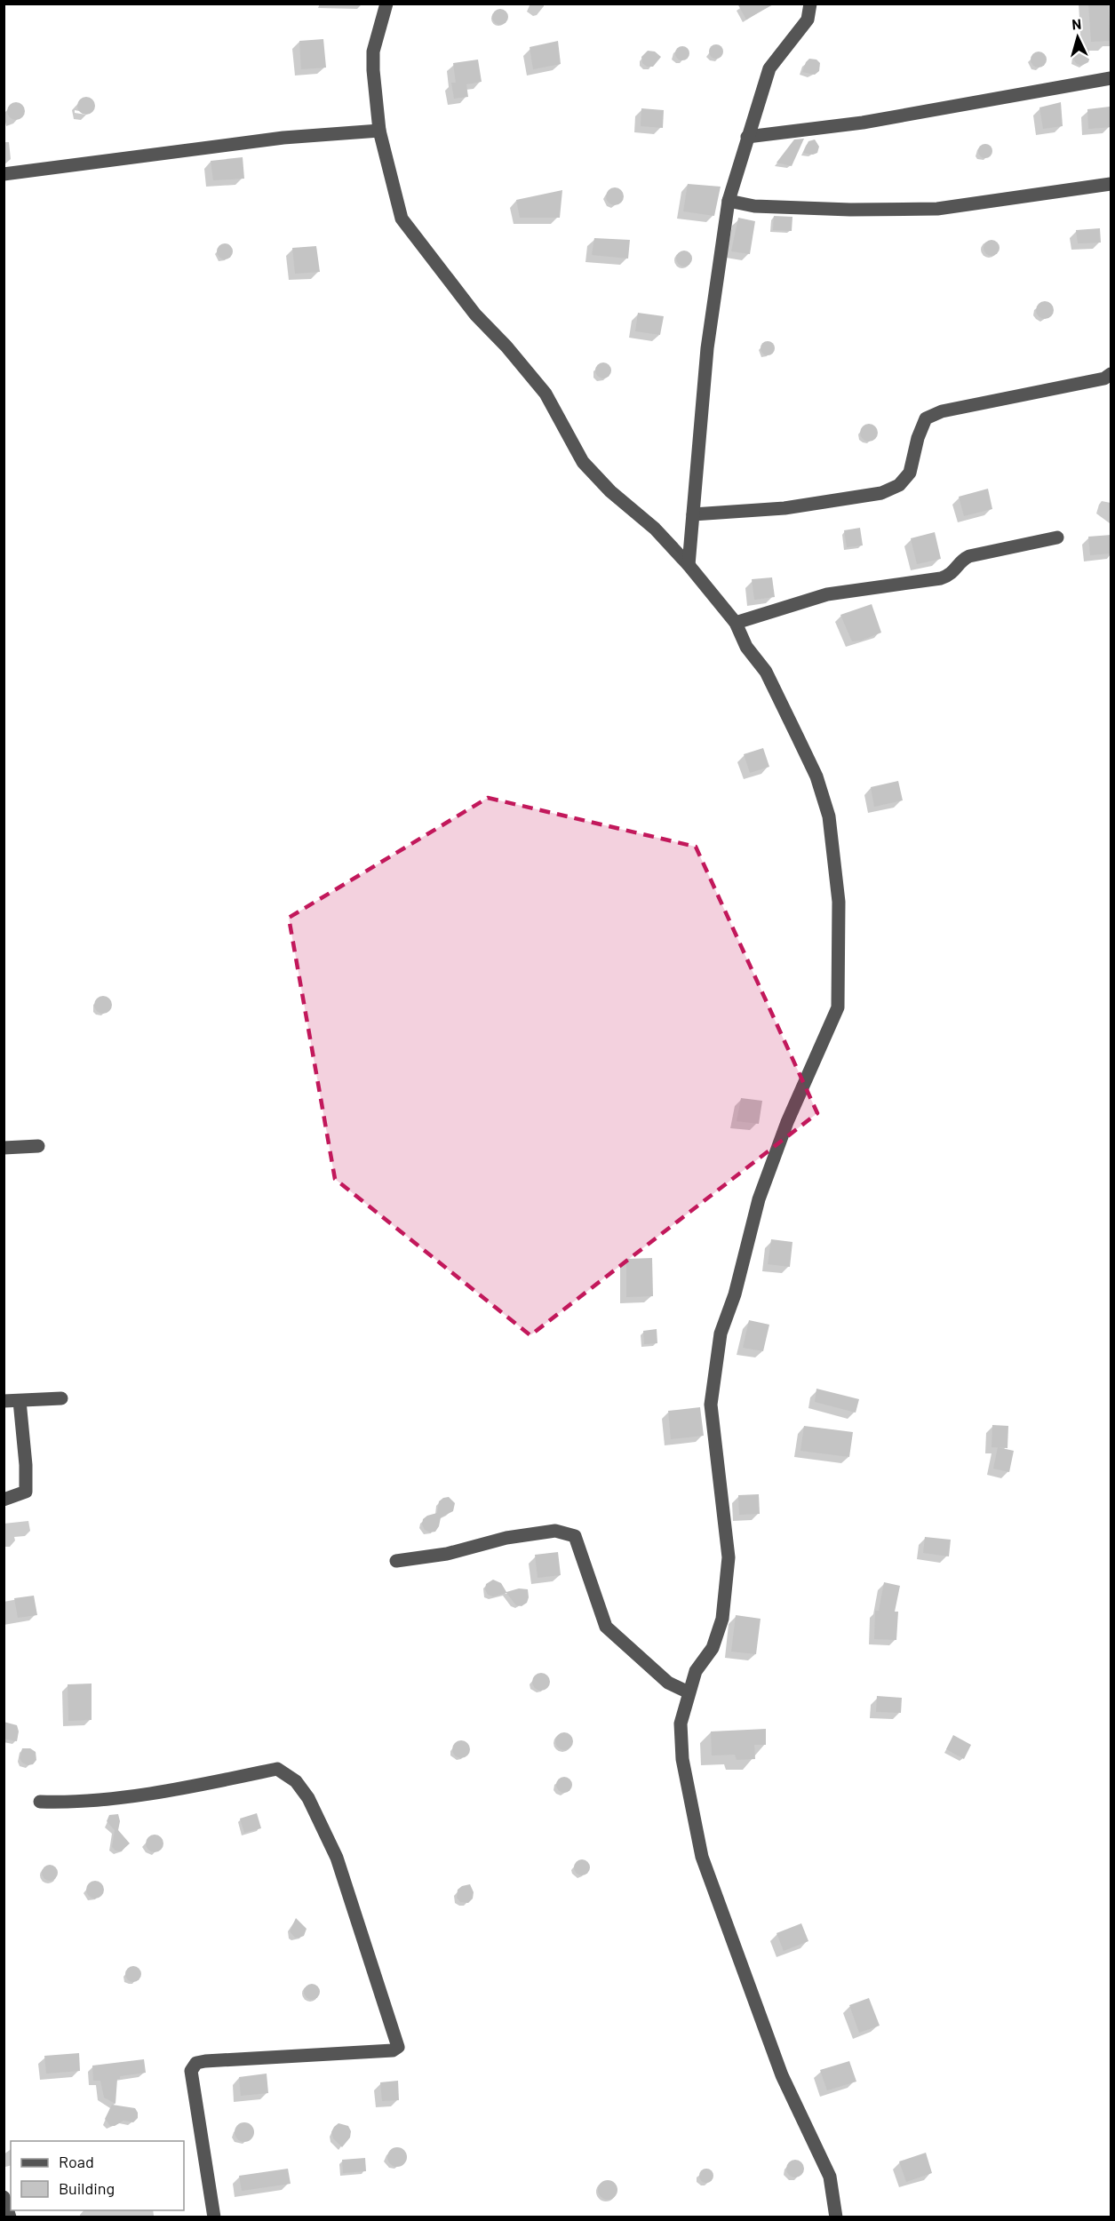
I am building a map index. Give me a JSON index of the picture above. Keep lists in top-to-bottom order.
{
  "legend": ["Road", "Building"],
  "north": "top"
}
